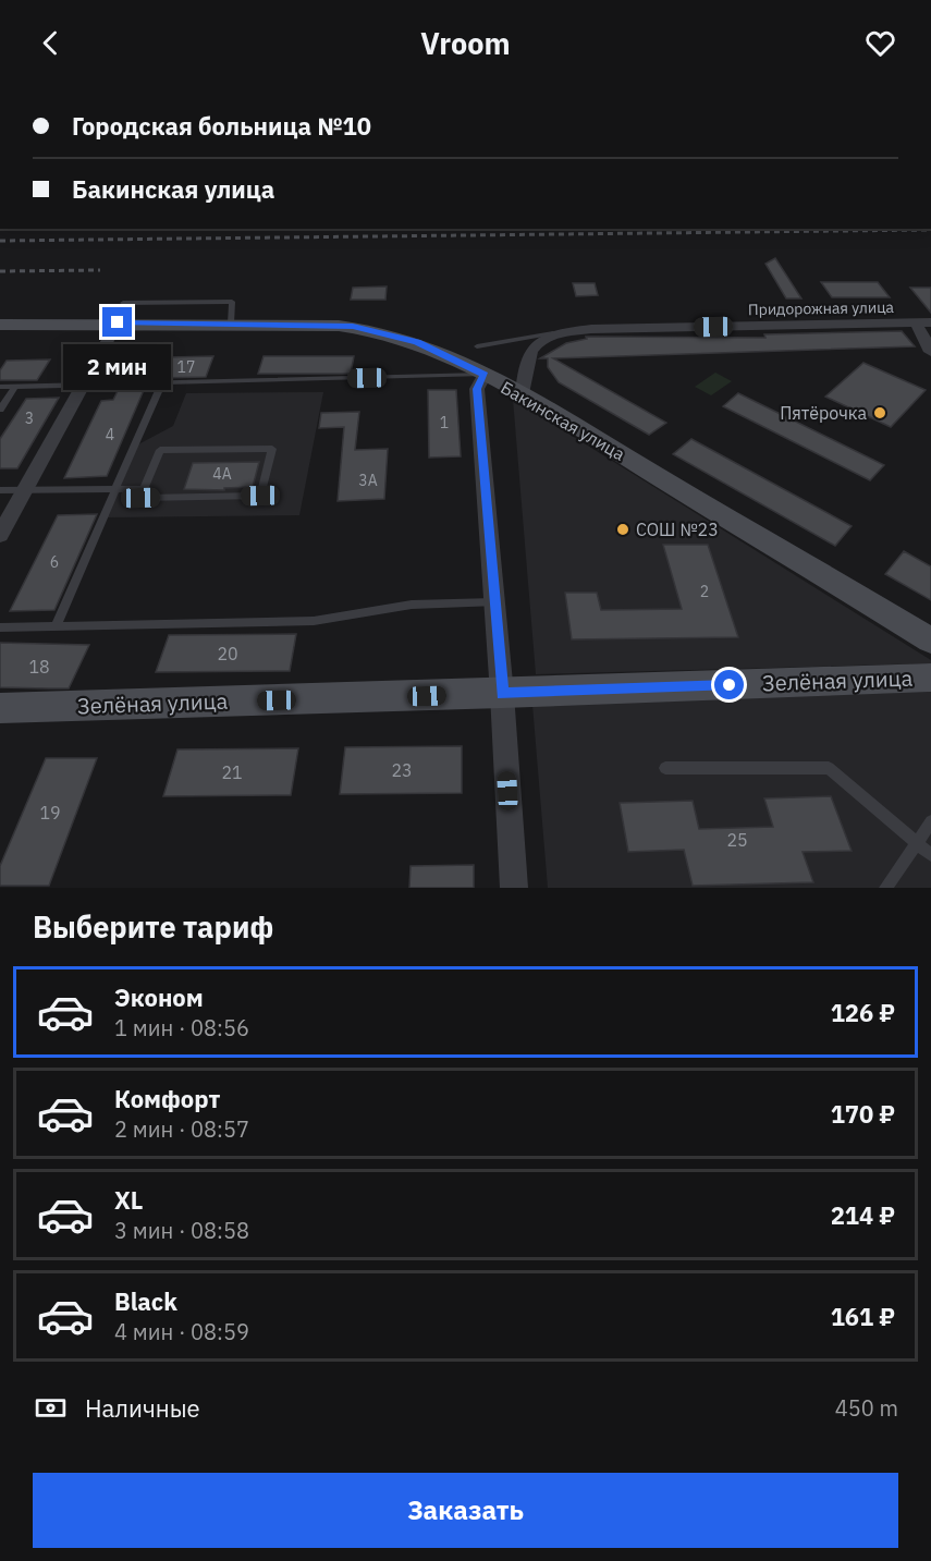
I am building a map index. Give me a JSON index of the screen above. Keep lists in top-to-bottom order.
{
  "streets": {
    "main road": ["Бакинская улица", "Зелёная улица"],
    "street": ["Придорожная улица"]
  },
  "crossings": [
    ["Придорожная улица", "Бакинская улица"]
  ],
  "places": ["Пятёрочка", "СОШ №23"],
  "house_numbers": [
    "17",
    "3",
    "1",
    "4",
    "4А",
    "3А",
    "6",
    "2",
    "20",
    "18",
    "23",
    "21",
    "19",
    "25"
  ],
  "page": {
    "header": "Vroom",
    "banner": ["Городская больница №10", "Бакинская улица"],
    "bubble": "2 мин",
    "heading": "Выберите тариф",
    "list": [
      {
        "name": "Эконом",
        "note": "1 мин · 08:56",
        "value": "126 ₽"
      },
      {
        "name": "Комфорт",
        "note": "2 мин · 08:57",
        "value": "170 ₽"
      },
      {
        "name": "XL",
        "note": "3 мин · 08:58",
        "value": "214 ₽"
      },
      {
        "name": "Black",
        "note": "4 мин · 08:59",
        "value": "161 ₽"
      }
    ],
    "pay": ["Наличные", "450 m"],
    "buttons": "Заказать"
  }
}
